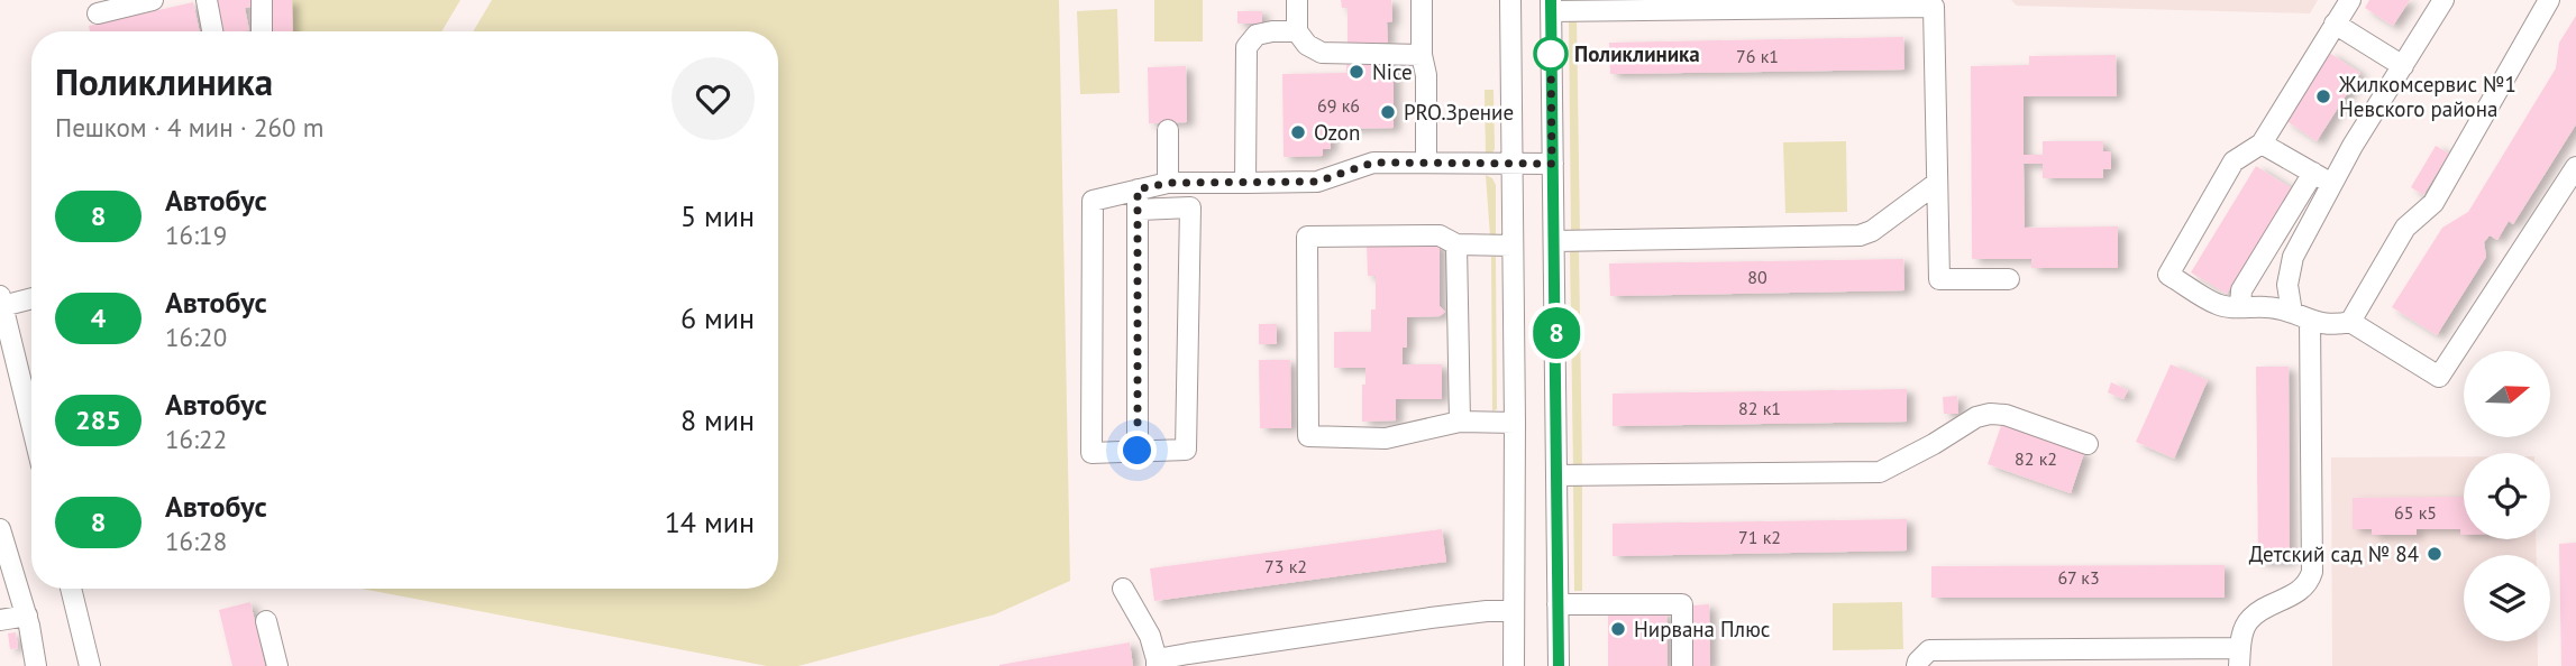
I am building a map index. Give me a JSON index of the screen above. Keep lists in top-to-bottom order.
{
  "places": [
    "Поликлиника",
    "Nice",
    "Жилкомсервис №1 Невского района",
    "PRO.Зрение",
    "Ozon",
    "Детский сад № 84",
    "Нирвана Плюс"
  ],
  "lines": ["bus line 8"],
  "house_numbers": [
    "76 к1",
    "69 к6",
    "80",
    "82 к1",
    "82 к2",
    "65 к5",
    "71 к2",
    "73 к2",
    "67 к3"
  ],
  "north": "right",
  "page": {
    "on_map": "8",
    "heading": ["Поликлиника", "Пешком · 4 мин · 260 m"],
    "list": [
      {
        "mark": "8",
        "name": "Автобус",
        "note": "16:19",
        "value": "5 мин"
      },
      {
        "mark": "4",
        "name": "Автобус",
        "note": "16:20",
        "value": "6 мин"
      },
      {
        "mark": "285",
        "name": "Автобус",
        "note": "16:22",
        "value": "8 мин"
      },
      {
        "mark": "8",
        "name": "Автобус",
        "note": "16:28",
        "value": "14 мин"
      }
    ]
  }
}
